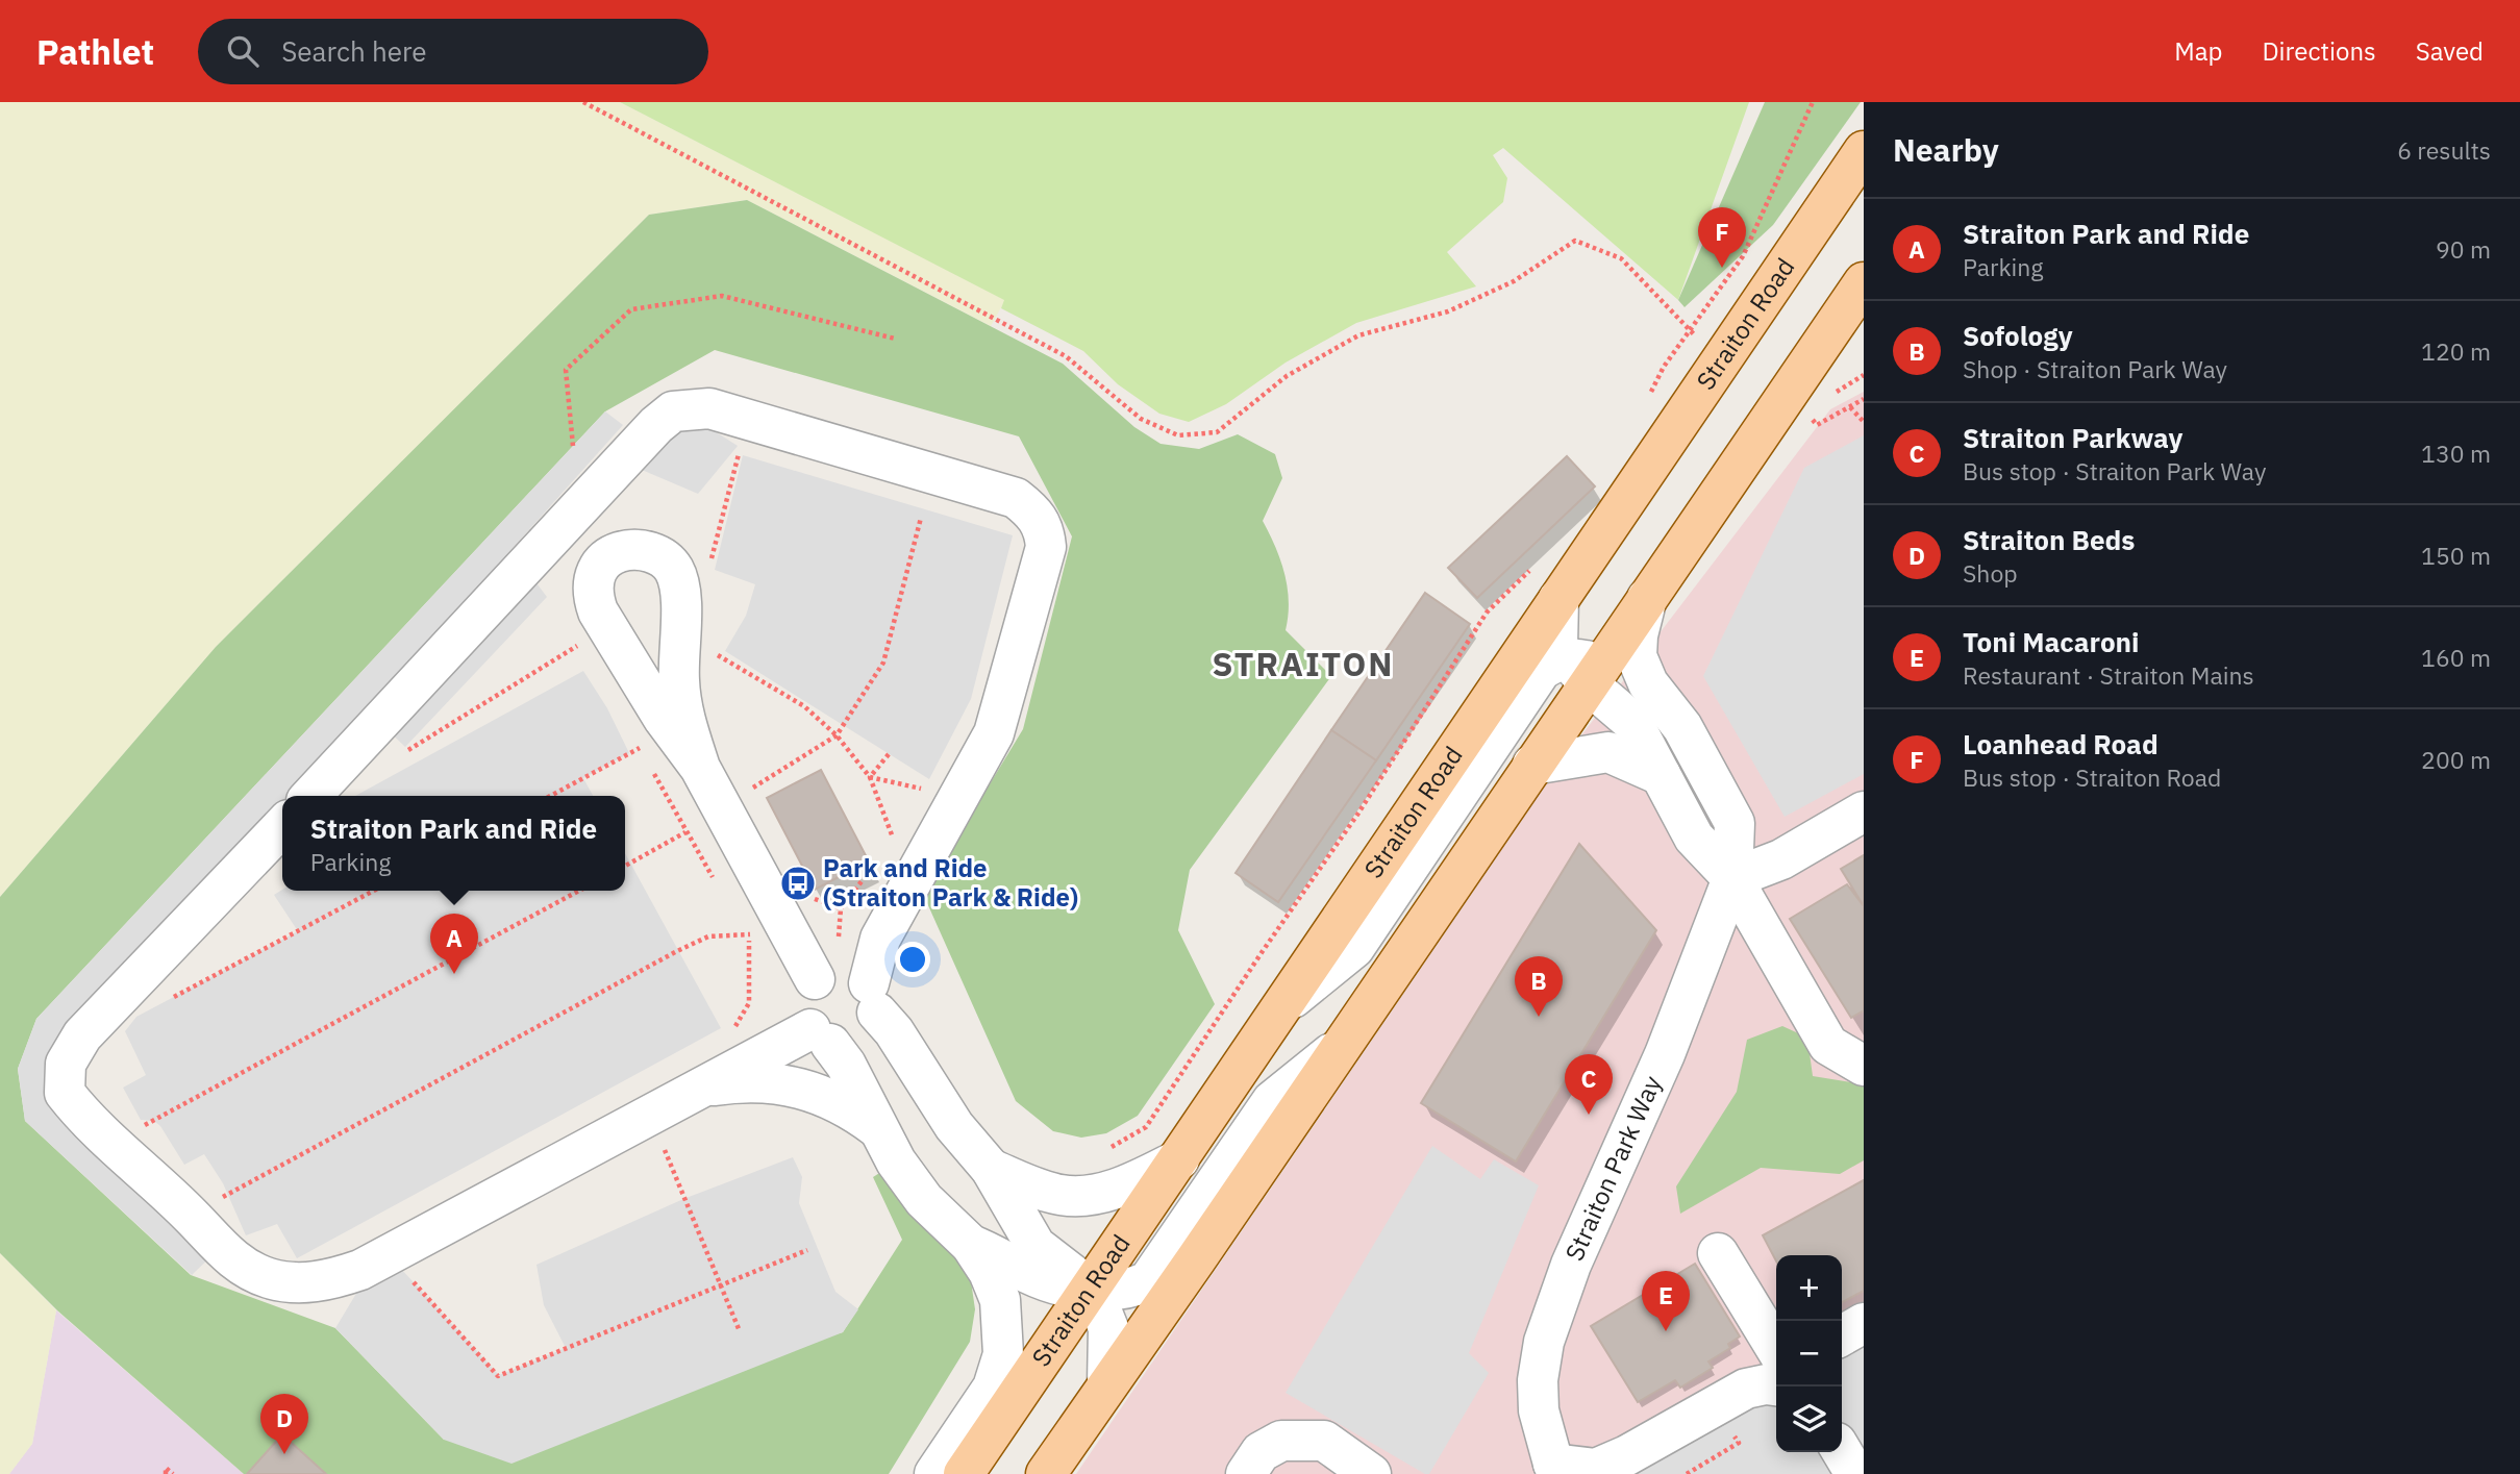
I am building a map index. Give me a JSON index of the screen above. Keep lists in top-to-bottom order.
{
  "streets": {
    "main road": ["Straiton Road"],
    "street": ["Straiton Park Way"]
  },
  "districts": ["STRAITON"],
  "places": {
    "bus stop": ["Park and Ride (Straiton Park & Ride)"]
  },
  "page": {
    "header": "Pathlet",
    "search": "Search here",
    "nav": ["Map", "Directions", "Saved"],
    "heading": ["Nearby", "6 results"],
    "list": [
      {
        "mark": "A",
        "name": "Straiton Park and Ride",
        "note": "Parking",
        "value": "90 m"
      },
      {
        "mark": "B",
        "name": "Sofology",
        "note": "Shop · Straiton Park Way",
        "value": "120 m"
      },
      {
        "mark": "C",
        "name": "Straiton Parkway",
        "note": "Bus stop · Straiton Park Way",
        "value": "130 m"
      },
      {
        "mark": "D",
        "name": "Straiton Beds",
        "note": "Shop",
        "value": "150 m"
      },
      {
        "mark": "E",
        "name": "Toni Macaroni",
        "note": "Restaurant · Straiton Mains",
        "value": "160 m"
      },
      {
        "mark": "F",
        "name": "Loanhead Road",
        "note": "Bus stop · Straiton Road",
        "value": "200 m"
      }
    ],
    "pins": [
      "F",
      "A",
      "B",
      "C",
      "E",
      "D"
    ],
    "popup": ["Straiton Park and Ride", "Parking"],
    "map_buttons": ["+", "−"]
  }
}
